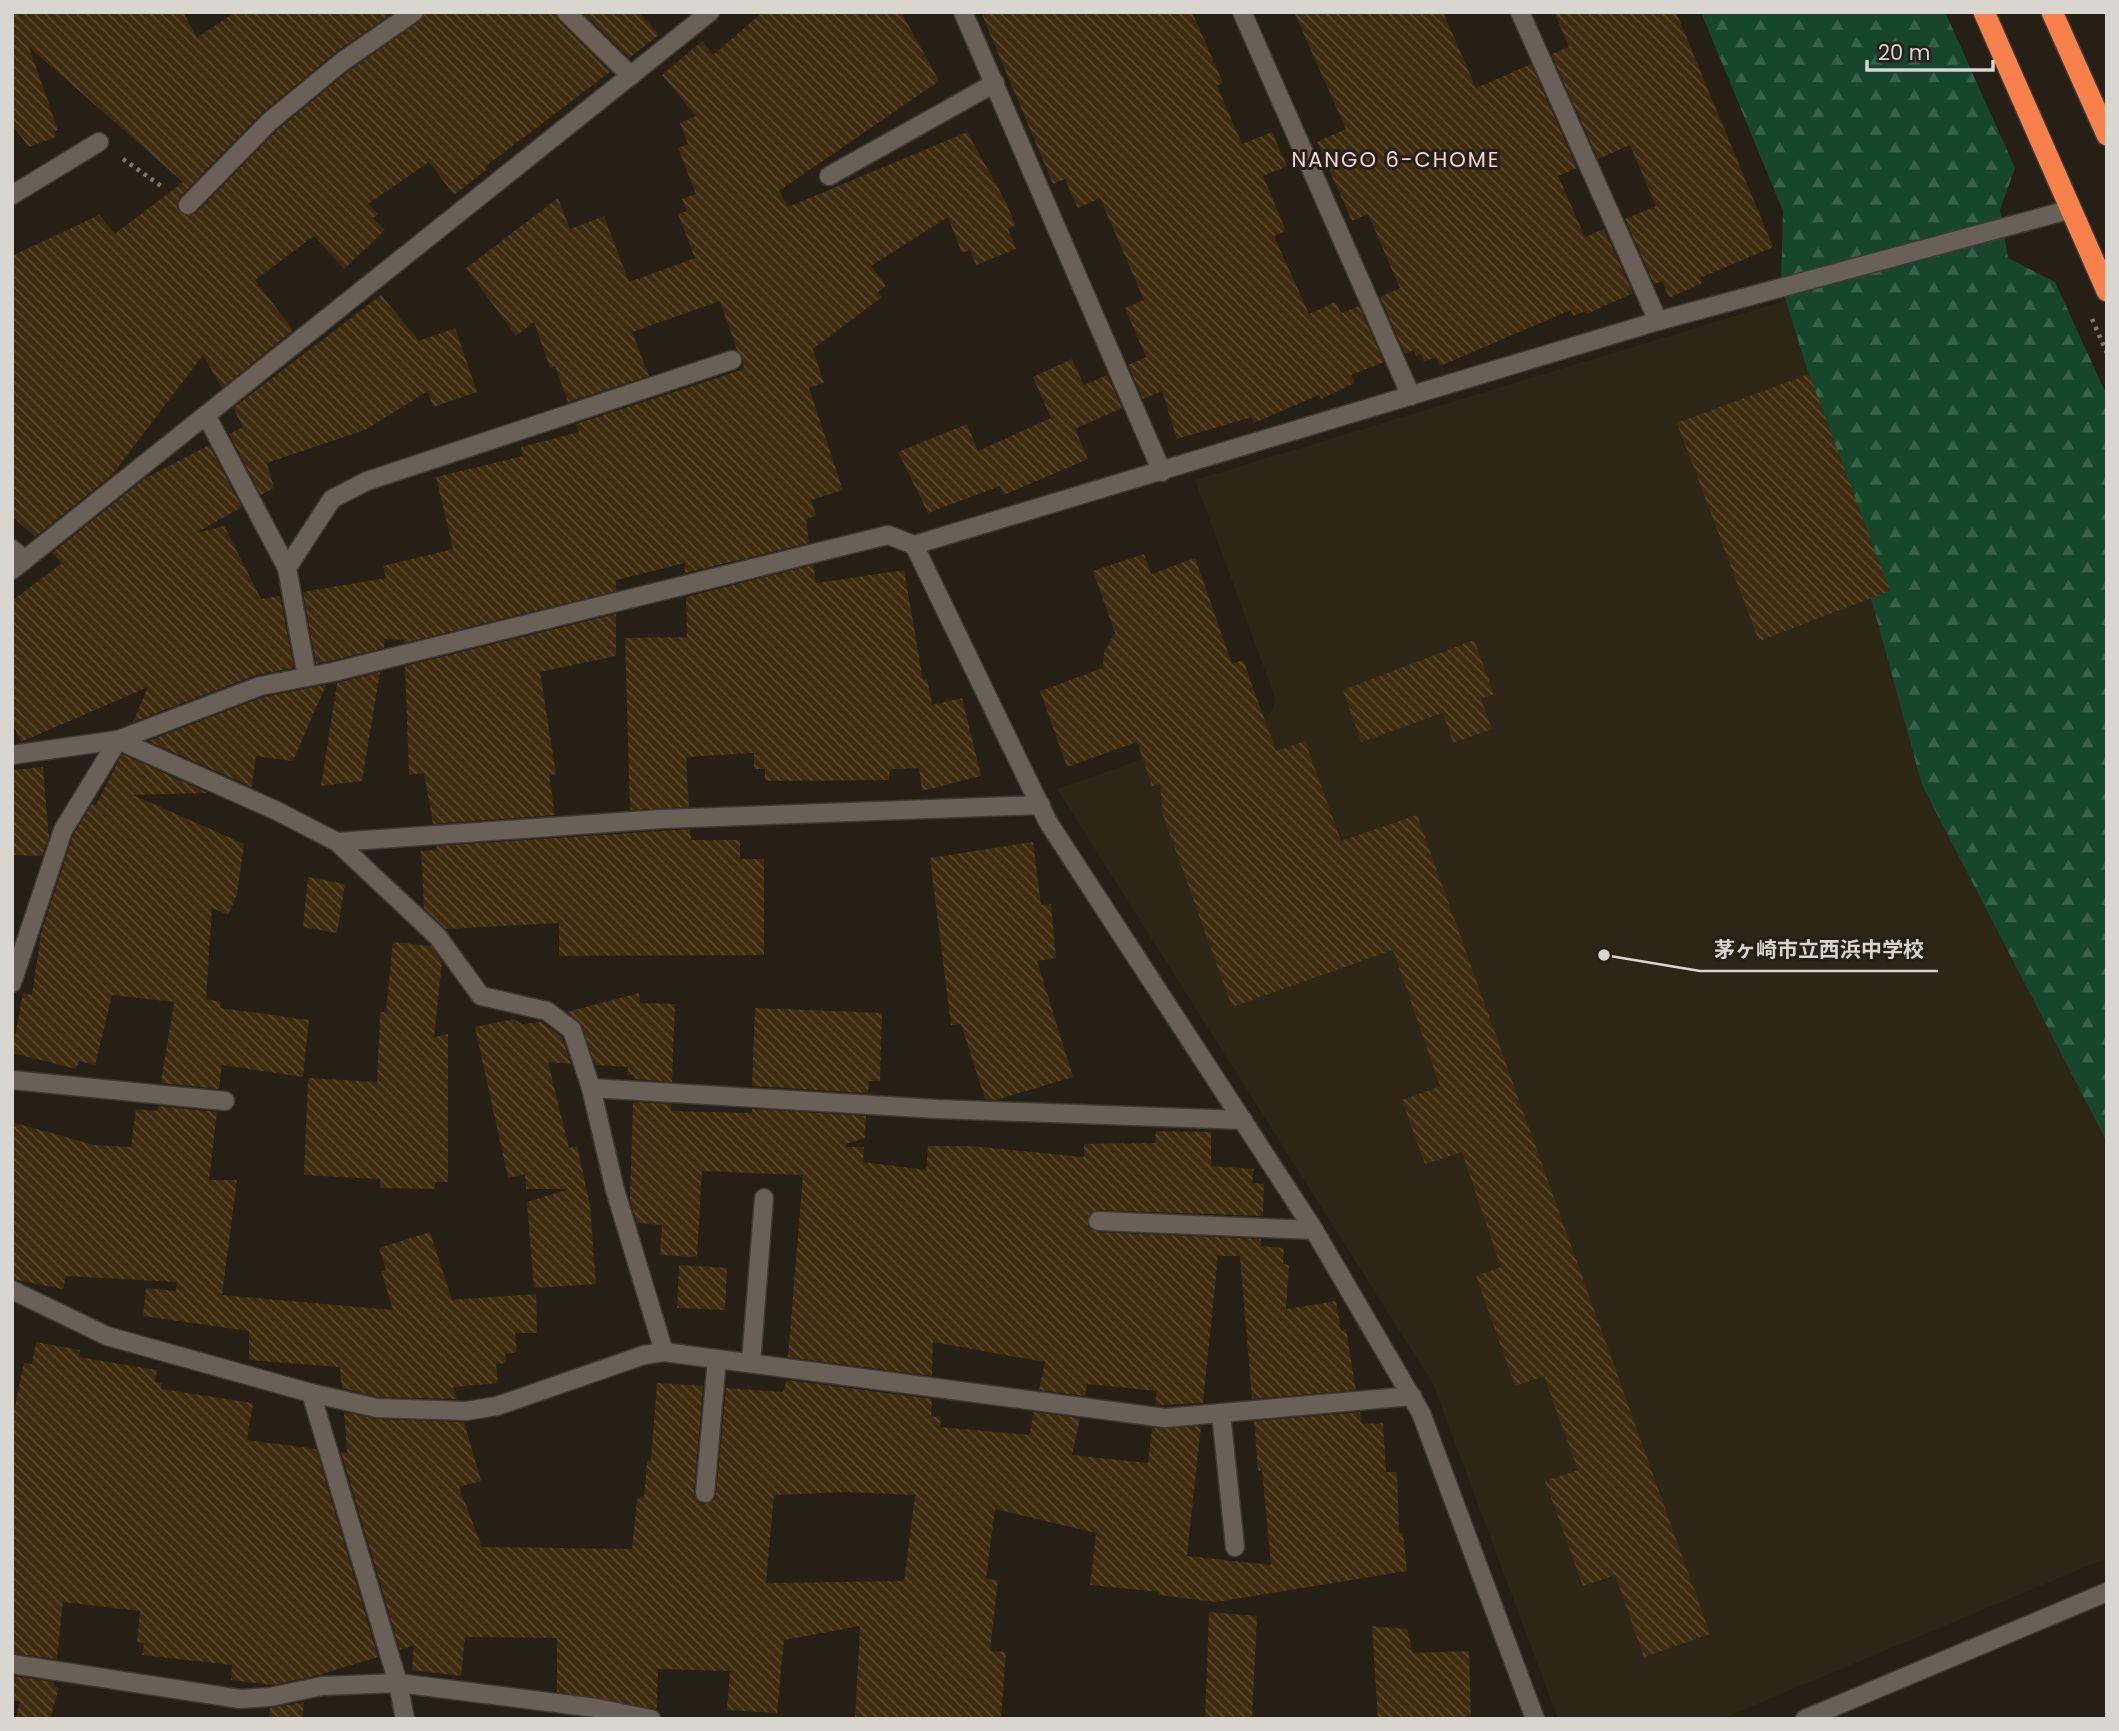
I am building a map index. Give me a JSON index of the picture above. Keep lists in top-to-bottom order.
{
  "districts": ["NANGO 6-CHOME"],
  "places": ["茅ヶ崎市立西浜中学校"],
  "scale_bar": "20 m"
}
